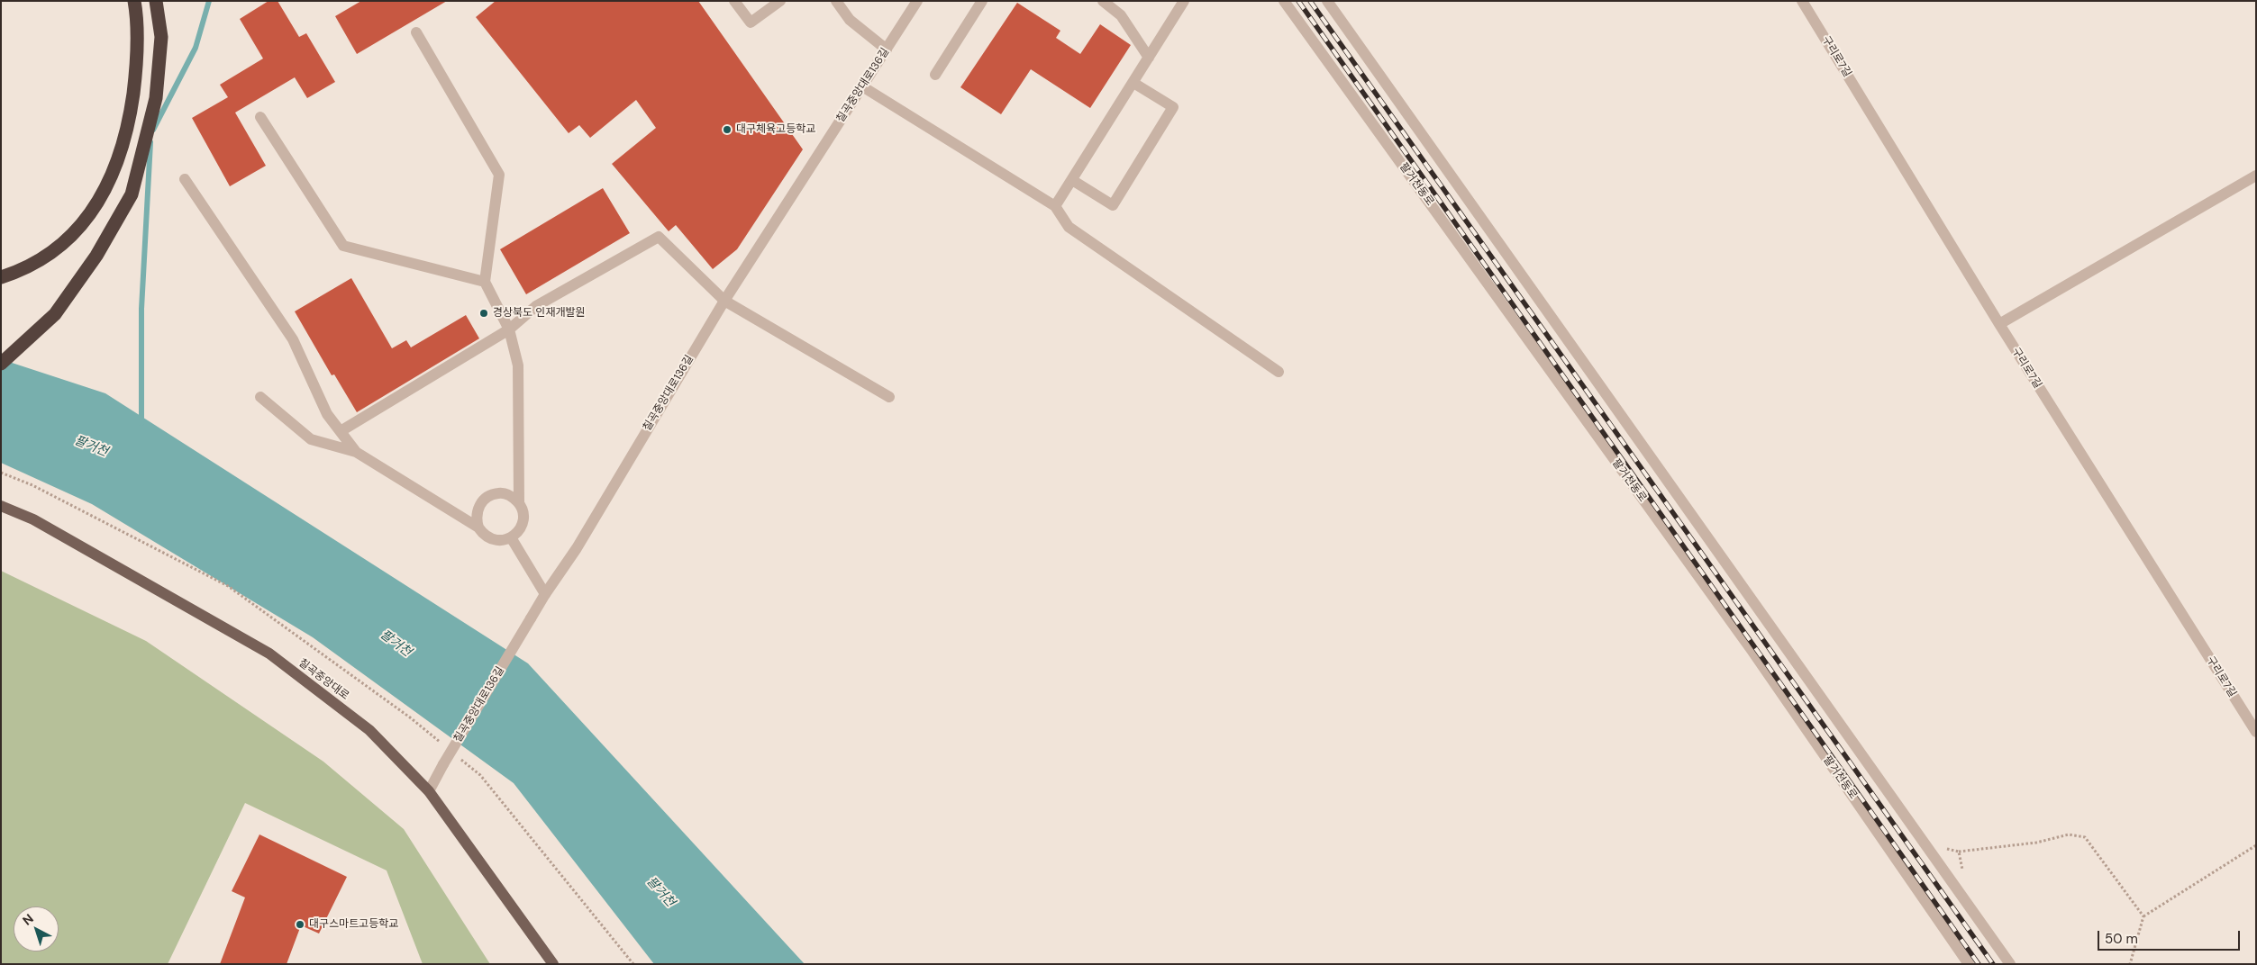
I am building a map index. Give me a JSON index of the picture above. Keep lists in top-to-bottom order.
{
  "streets": {
    "main road": ["칠곡중앙대로"],
    "street": ["구리로7길", "칠곡중앙대로136길", "팔거천동로"]
  },
  "crossings": [
    ["칠곡중앙대로136길", "칠곡중앙대로"]
  ],
  "water": ["팔거천"],
  "places": ["대구체육고등학교", "경상북도 인재개발원", "대구스마트고등학교"],
  "scale_bar": "50 m",
  "north": "top left"
}
